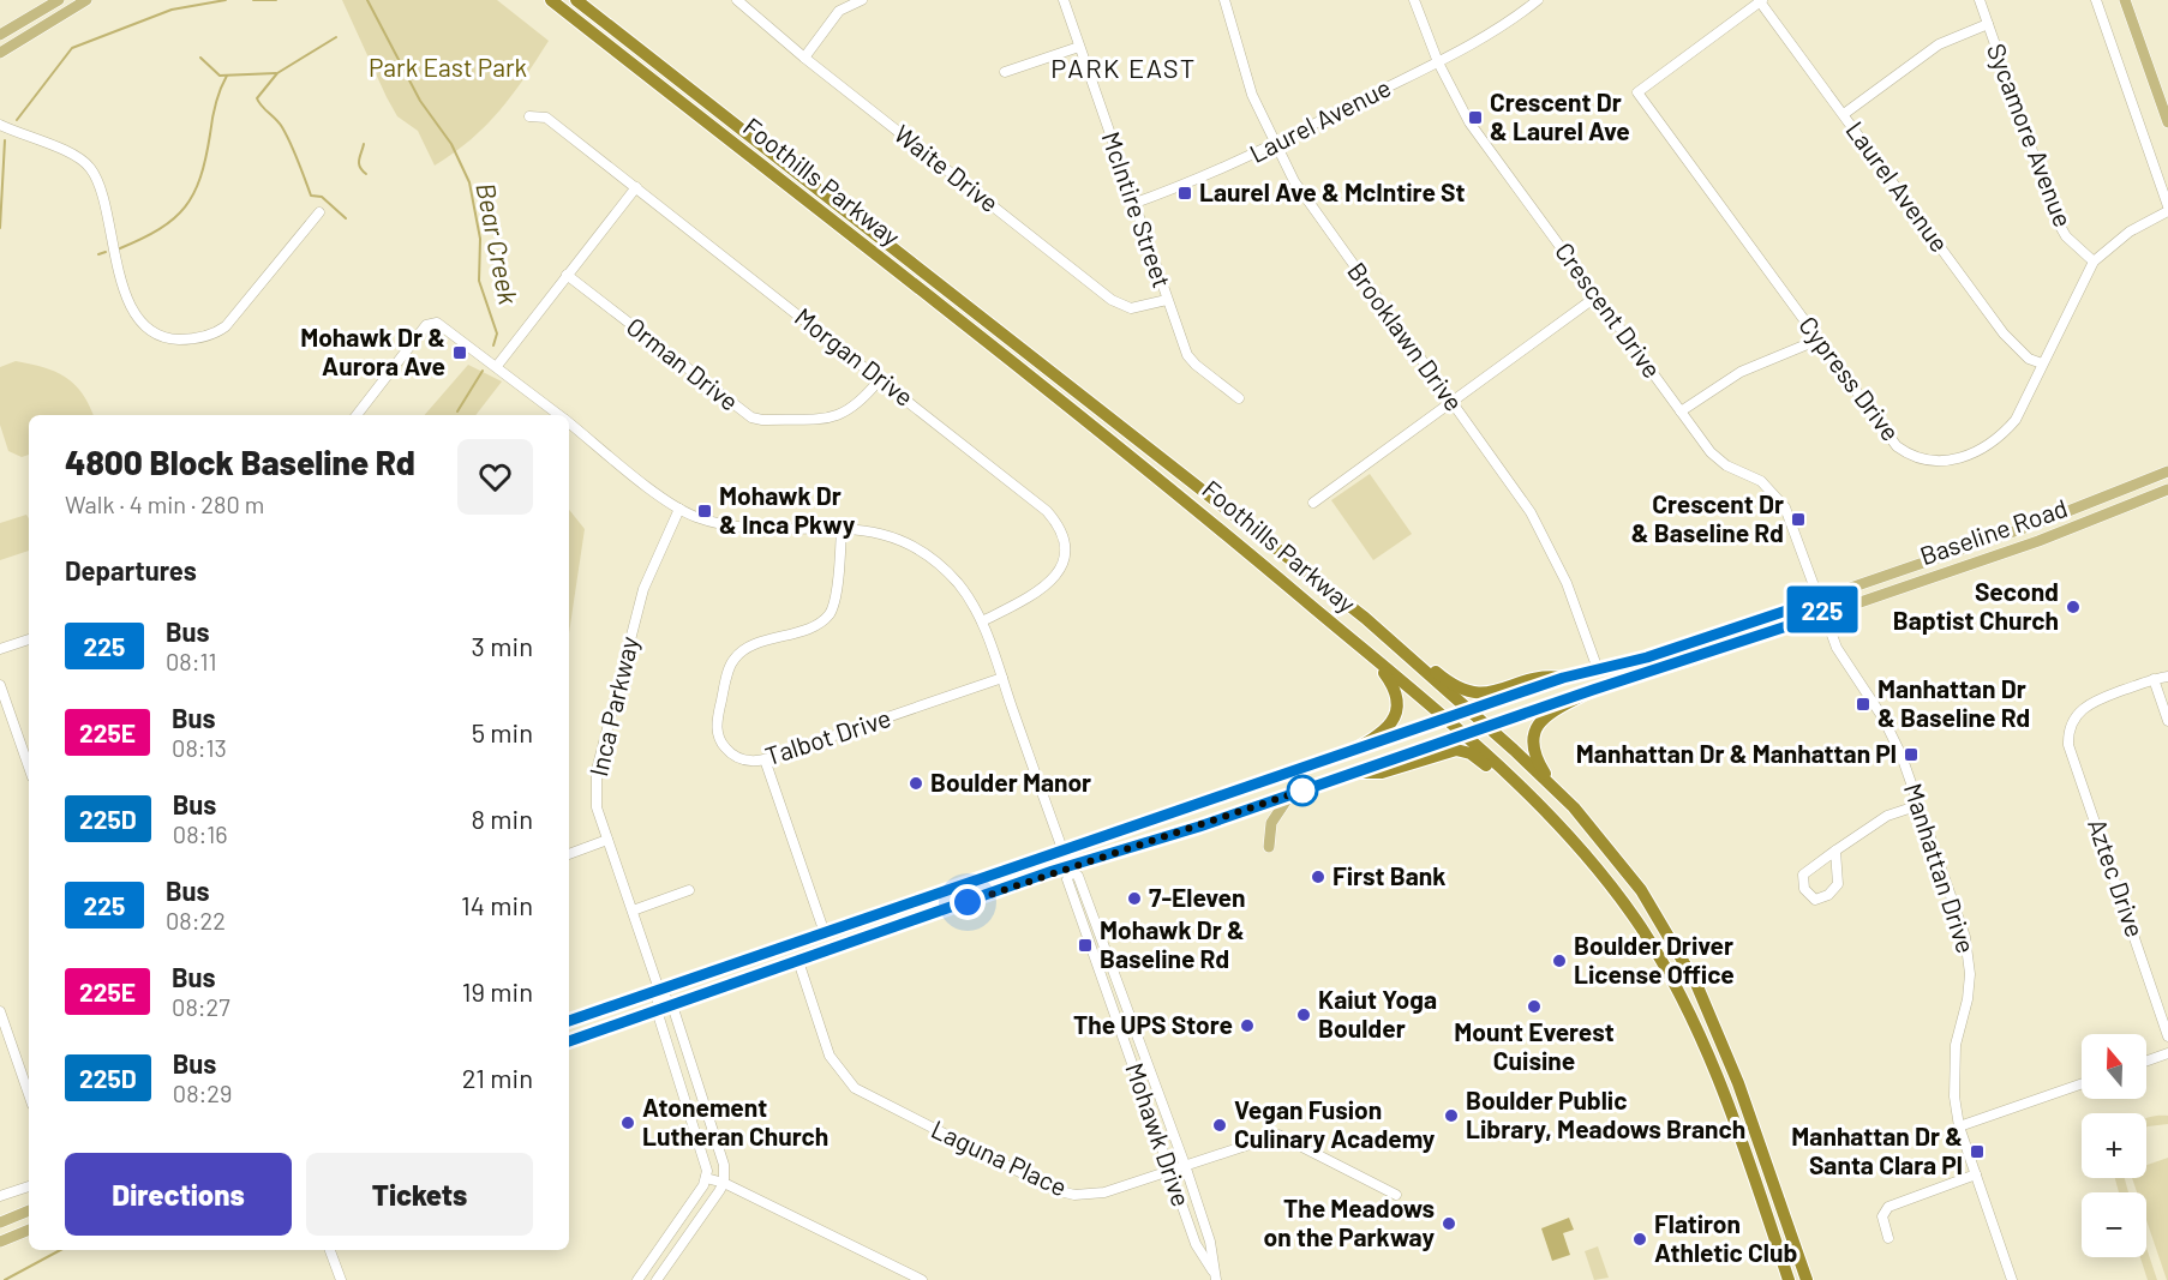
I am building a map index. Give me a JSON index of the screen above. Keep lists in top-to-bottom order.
{
  "streets": {
    "highway": ["Foothills Parkway"],
    "main road": ["Baseline Road"],
    "street": [
      "Laurel Avenue",
      "Sycamore Avenue",
      "Waite Drive",
      "McIntire Street",
      "Crescent Drive",
      "Brooklawn Drive",
      "Morgan Drive",
      "Orman Drive",
      "Cypress Drive",
      "Inca Parkway",
      "Talbot Drive",
      "Manhattan Drive",
      "Aztec Drive",
      "Mohawk Drive",
      "Laguna Place"
    ]
  },
  "crossings": [
    ["Laurel Avenue", "McIntire Street"],
    ["Laurel Avenue", "Crescent Drive"],
    ["Laurel Avenue", "Brooklawn Drive"],
    ["Laurel Avenue", "Cypress Drive"],
    ["Sycamore Avenue", "Cypress Drive"],
    ["Waite Drive", "McIntire Street"],
    ["Foothills Parkway", "Baseline Road"],
    ["Crescent Drive", "Baseline Road"],
    ["Crescent Drive", "Manhattan Drive"],
    ["Brooklawn Drive", "Baseline Road"],
    ["Morgan Drive", "Orman Drive"],
    ["Baseline Road", "Inca Parkway"],
    ["Baseline Road", "Manhattan Drive"],
    ["Baseline Road", "Mohawk Drive"],
    ["Baseline Road", "Laguna Place"],
    ["Mohawk Drive", "Laguna Place"]
  ],
  "districts": ["PARK EAST"],
  "water": ["Bear Creek"],
  "parks": ["Park East Park"],
  "places": {
    "transit": [
      "Crescent Dr & Laurel Ave",
      "Laurel Ave & McIntire St",
      "Mohawk Dr & Aurora Ave",
      "Mohawk Dr & Inca Pkwy",
      "Crescent Dr & Baseline Rd",
      "Manhattan Dr & Baseline Rd",
      "Manhattan Dr & Manhattan Pl",
      "Mohawk Dr & Baseline Rd",
      "Manhattan Dr & Santa Clara Pl"
    ],
    "other": [
      "Second Baptist Church",
      "Boulder Manor",
      "First Bank",
      "7-Eleven",
      "Boulder Driver License Office",
      "Mount Everest Cuisine",
      "Kaiut Yoga Boulder",
      "The UPS Store",
      "Boulder Public Library, Meadows Branch",
      "Atonement Lutheran Church",
      "Vegan Fusion Culinary Academy",
      "The Meadows on the Parkway",
      "Flatiron Athletic Club"
    ]
  },
  "lines": ["bus line 225"],
  "north": "top",
  "page": {
    "on_map": "225",
    "heading": [
      ["4800 Block Baseline Rd", "Walk · 4 min · 280 m"],
      "Departures"
    ],
    "list": [
      {
        "mark": "225",
        "name": "Bus",
        "note": "08:11",
        "value": "3 min"
      },
      {
        "mark": "225E",
        "name": "Bus",
        "note": "08:13",
        "value": "5 min"
      },
      {
        "mark": "225D",
        "name": "Bus",
        "note": "08:16",
        "value": "8 min"
      },
      {
        "mark": "225",
        "name": "Bus",
        "note": "08:22",
        "value": "14 min"
      },
      {
        "mark": "225E",
        "name": "Bus",
        "note": "08:27",
        "value": "19 min"
      },
      {
        "mark": "225D",
        "name": "Bus",
        "note": "08:29",
        "value": "21 min"
      }
    ],
    "map_buttons": ["+", "−"],
    "buttons": ["Directions", "Tickets"]
  }
}
